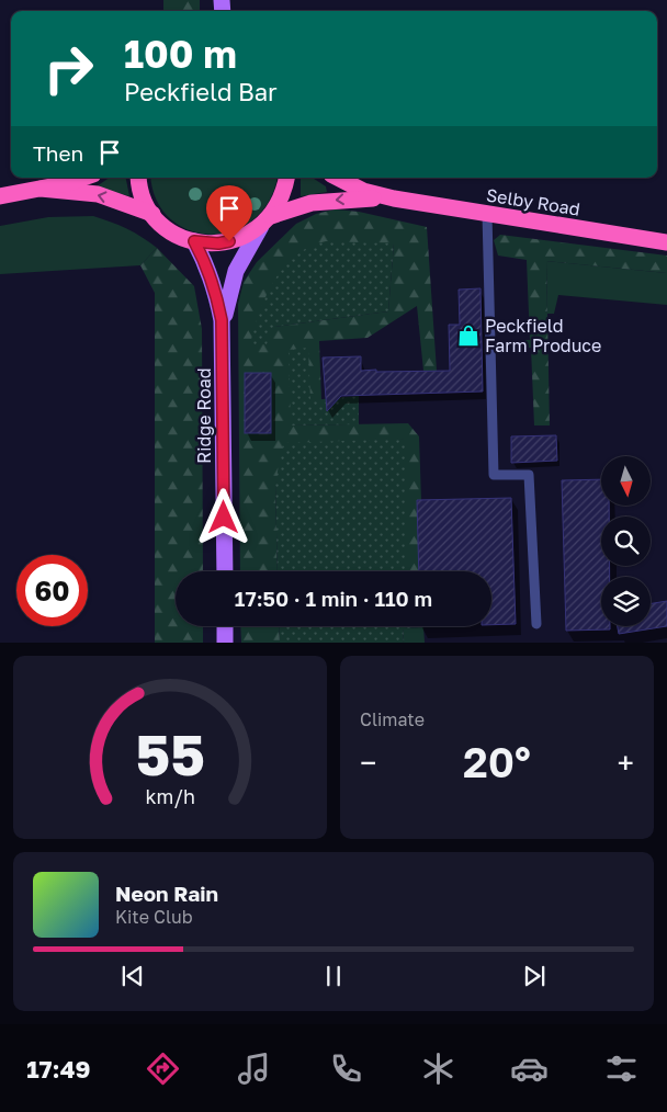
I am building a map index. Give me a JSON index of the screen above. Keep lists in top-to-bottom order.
{
  "streets": {
    "highway": ["Selby Road"],
    "main road": ["Ridge Road"]
  },
  "crossings": [
    ["Selby Road", "Ridge Road"]
  ],
  "places": {
    "shop": ["Peckfield Farm Produce"]
  },
  "north": "bottom",
  "page": {
    "turn": ["100 m", "Peckfield Bar"],
    "then": "Then",
    "limit": "60",
    "trip": "17:50 · 1 min · 110 m",
    "tile": "Climate",
    "heat": ["−", "20°", "+"],
    "song": ["Neon Rain", "Kite Club"],
    "tabs": "17:49",
    "gauge": ["55", "km/h"]
  }
}
